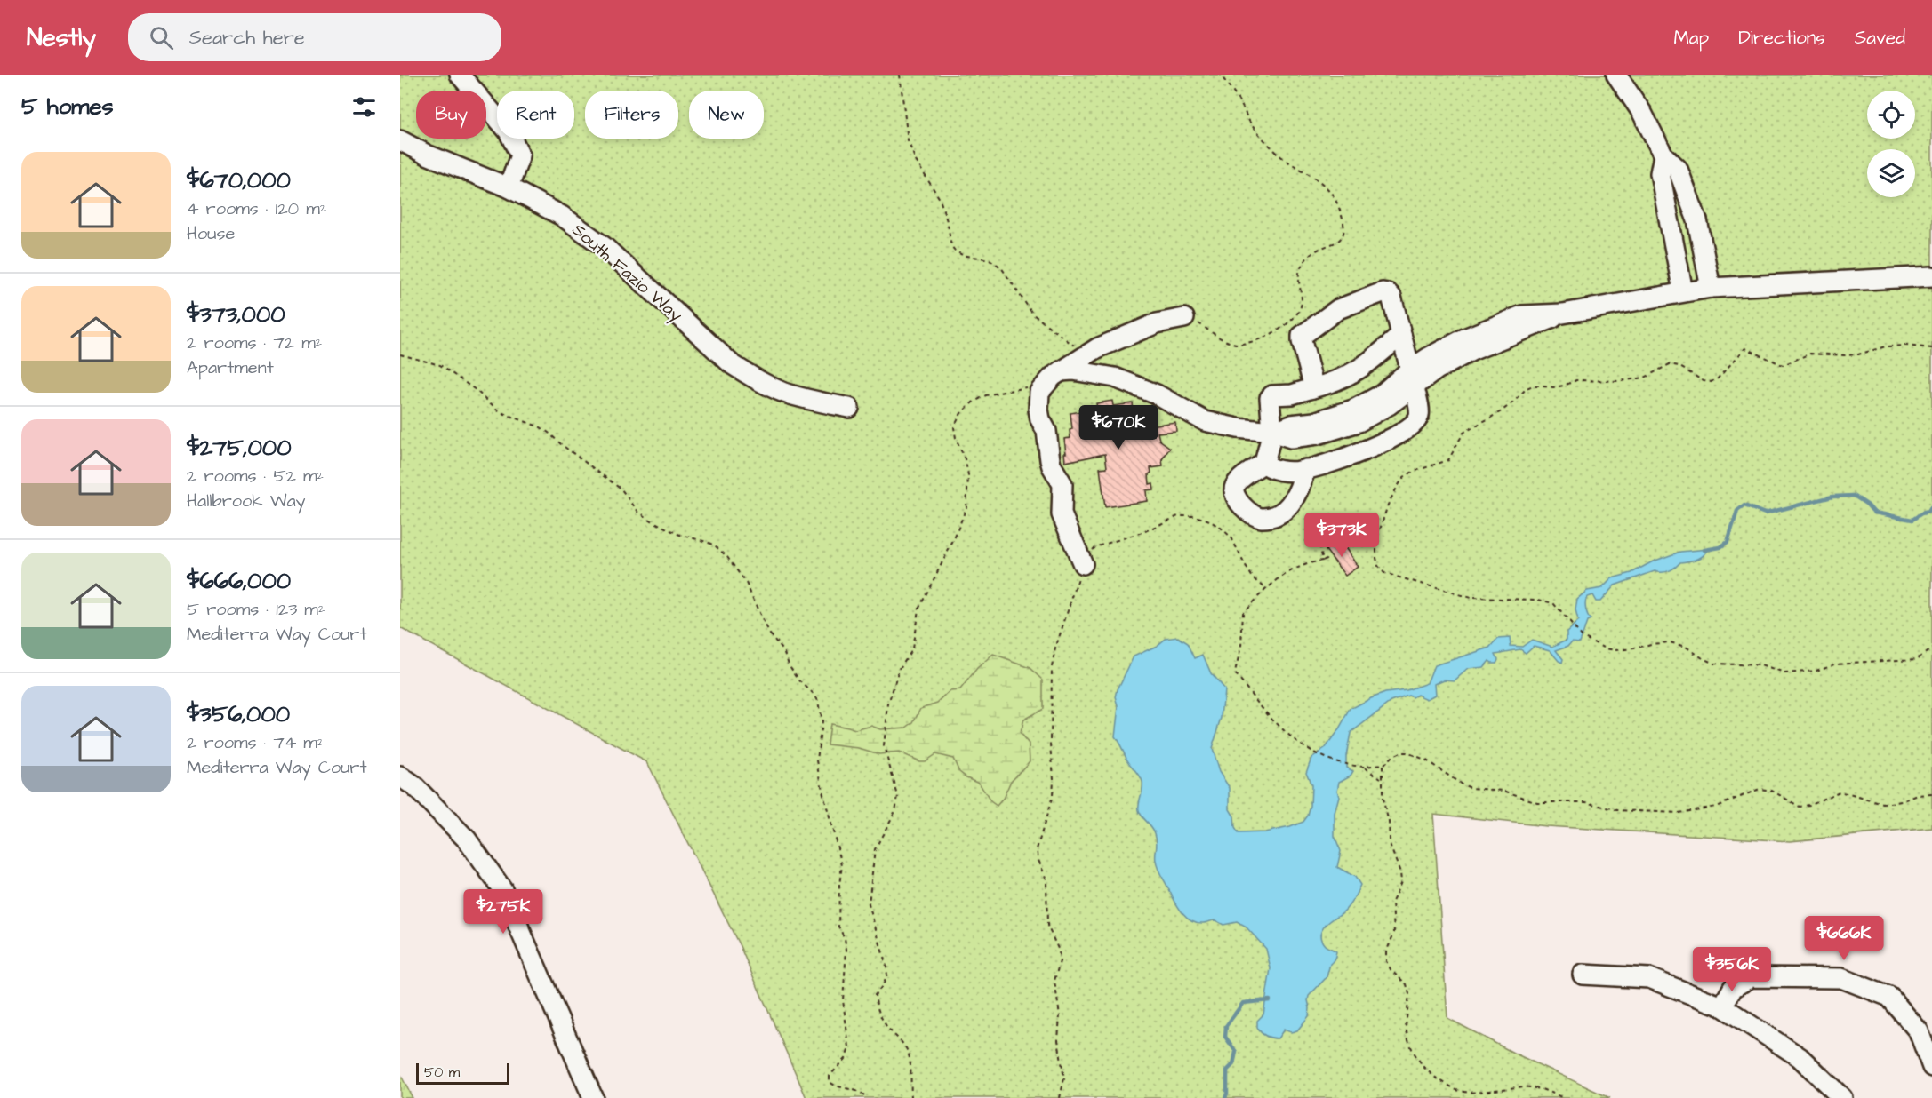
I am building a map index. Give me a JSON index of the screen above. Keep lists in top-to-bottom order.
{
  "streets": {
    "street": ["South Fazio Way"]
  },
  "scale_bar": "50 m",
  "page": {
    "header": "Nestly",
    "search": "Search here",
    "nav": ["Map", "Directions", "Saved"],
    "heading": "5 homes",
    "chip": [
      "Buy",
      "Rent",
      "Filters",
      "New"
    ],
    "list": [
      {
        "name": "$670,000",
        "note": "4 rooms · 120 m² · House"
      },
      {
        "name": "$373,000",
        "note": "2 rooms · 72 m² · Apartment"
      },
      {
        "name": "$275,000",
        "note": "2 rooms · 52 m² · Hallbrook Way"
      },
      {
        "name": "$666,000",
        "note": "5 rooms · 123 m² · Mediterra Way Court"
      },
      {
        "name": "$356,000",
        "note": "2 rooms · 74 m² · Mediterra Way Court"
      }
    ],
    "price": [
      "$670K",
      "$373K",
      "$275K",
      "$666K",
      "$356K"
    ],
    "scale": "50 m"
  }
}
